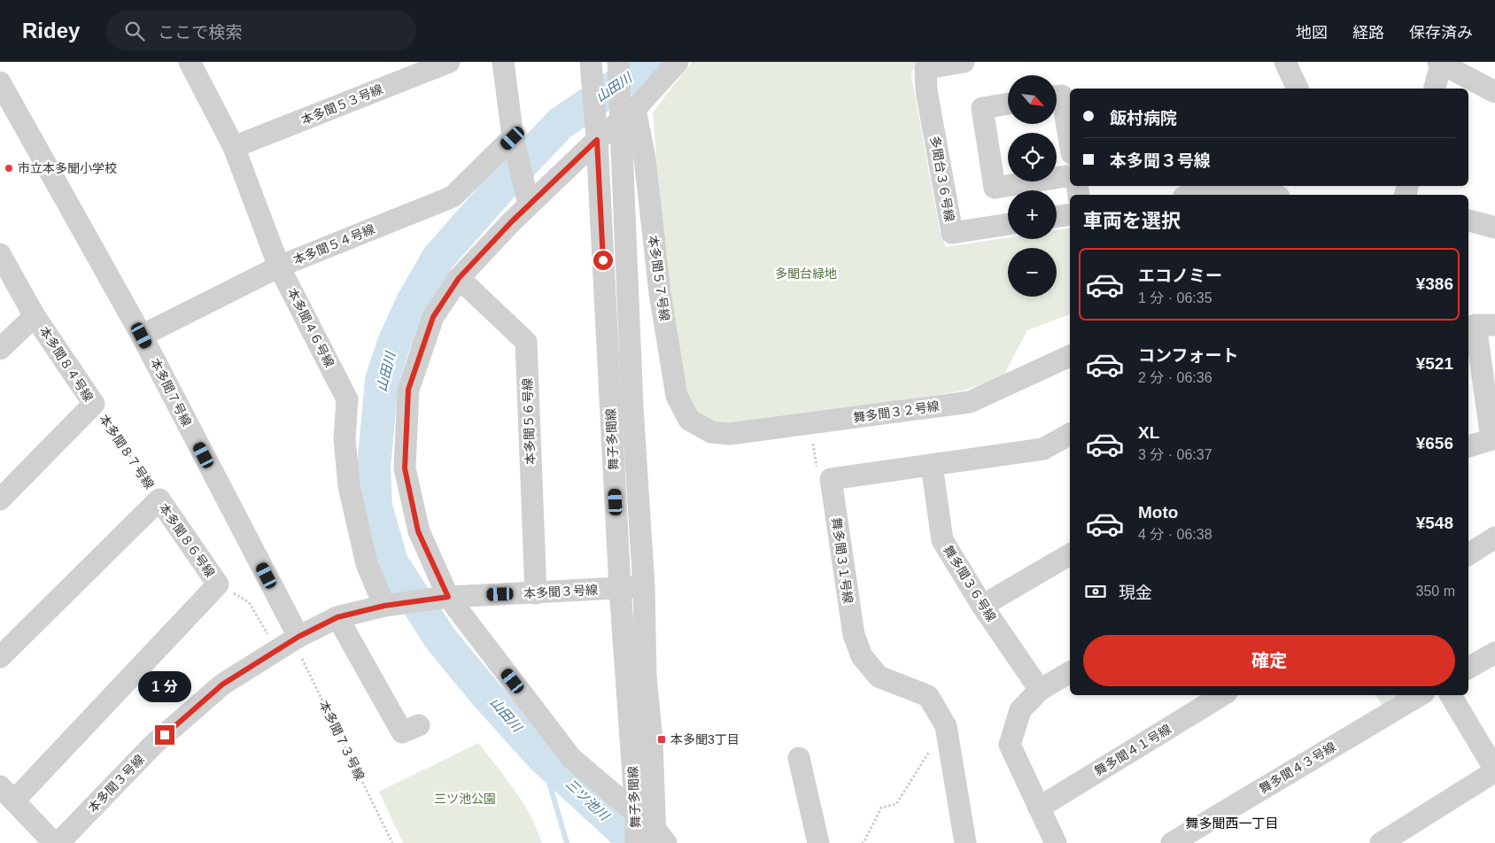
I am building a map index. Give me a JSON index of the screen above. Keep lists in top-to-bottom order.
{
  "streets": {
    "street": [
      "本多聞５３号線",
      "多聞台３６号線",
      "本多聞５４号線",
      "本多聞５７号線",
      "本多聞４６号線",
      "本多聞８４号線",
      "本多聞７号線",
      "舞多聞３２号線",
      "本多聞５６号線",
      "舞子多聞線",
      "本多聞８６号線",
      "舞多聞３１号線",
      "舞多聞３６号線",
      "本多聞３号線",
      "舞多聞４１号線",
      "舞多聞４３号線"
    ],
    "path": ["本多聞８７号線", "本多聞７３号線"]
  },
  "crossings": [
    ["本多聞５３号線", "本多聞４６号線"],
    ["本多聞５４号線", "本多聞４６号線"],
    ["本多聞５４号線", "本多聞７号線"],
    ["本多聞５７号線", "舞多聞３２号線"],
    ["本多聞５７号線", "舞子多聞線"],
    ["本多聞４６号線", "本多聞３号線"],
    ["本多聞８４号線", "本多聞８７号線"],
    ["本多聞７号線", "本多聞３号線"],
    ["本多聞７号線", "本多聞７３号線"],
    ["本多聞５６号線", "本多聞３号線"],
    ["舞子多聞線", "本多聞３号線"],
    ["本多聞８７号線", "本多聞８６号線"],
    ["舞多聞３１号線", "舞多聞３６号線"],
    ["本多聞３号線", "本多聞７３号線"]
  ],
  "districts": ["舞多聞西一丁目"],
  "water": ["山田川", "三ツ池川"],
  "parks": ["多聞台緑地", "三ツ池公園"],
  "places": {
    "other": ["市立本多聞小学校"],
    "transit": ["本多聞3丁目"]
  },
  "north": "bottom right",
  "page": {
    "header": "Ridey",
    "search": "ここで検索",
    "nav": ["地図", "経路", "保存済み"],
    "map_buttons": ["+", "−"],
    "banner": ["飯村病院", "本多聞３号線"],
    "heading": "車両を選択",
    "list": [
      {
        "name": "エコノミー",
        "note": "1 分 · 06:35",
        "value": "¥386"
      },
      {
        "name": "コンフォート",
        "note": "2 分 · 06:36",
        "value": "¥521"
      },
      {
        "name": "XL",
        "note": "3 分 · 06:37",
        "value": "¥656"
      },
      {
        "name": "Moto",
        "note": "4 分 · 06:38",
        "value": "¥548"
      }
    ],
    "pay": ["現金", "350 m"],
    "buttons": "確定",
    "bubble": "1 分"
  }
}
